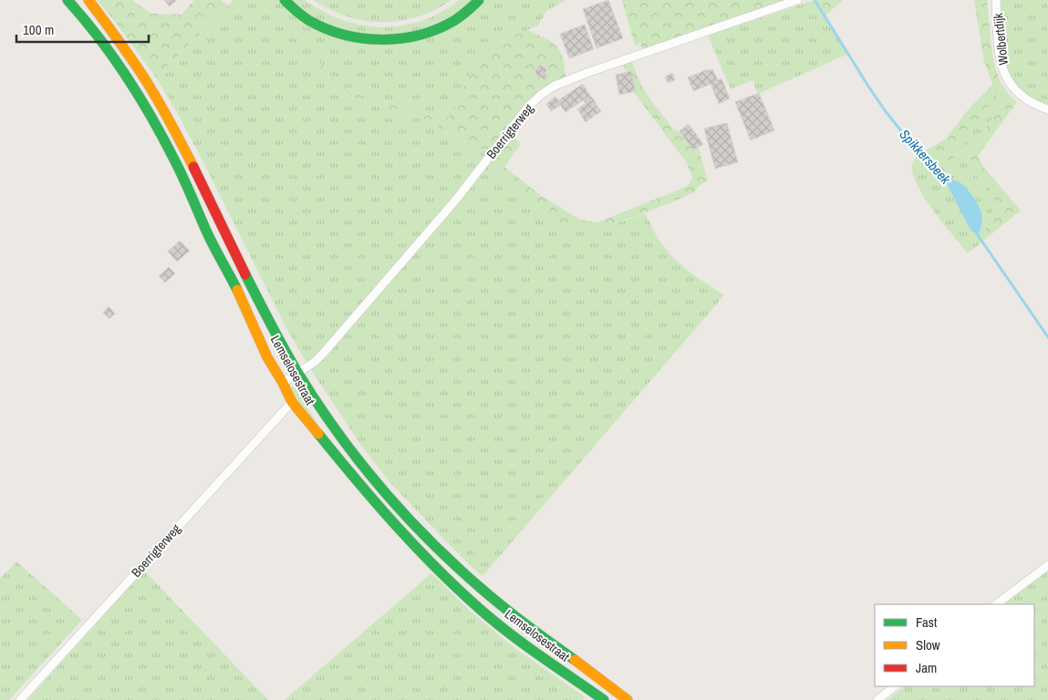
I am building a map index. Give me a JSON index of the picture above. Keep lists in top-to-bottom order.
{
  "streets": {
    "street": ["Wolbertdijk", "Boerrigterweg", "Lemselosestraat"]
  },
  "crossings": [
    ["Boerrigterweg", "Lemselosestraat"]
  ],
  "water": ["Spikkersbeek"],
  "legend": ["Fast", "Slow", "Jam"],
  "scale_bar": "100 m"
}
